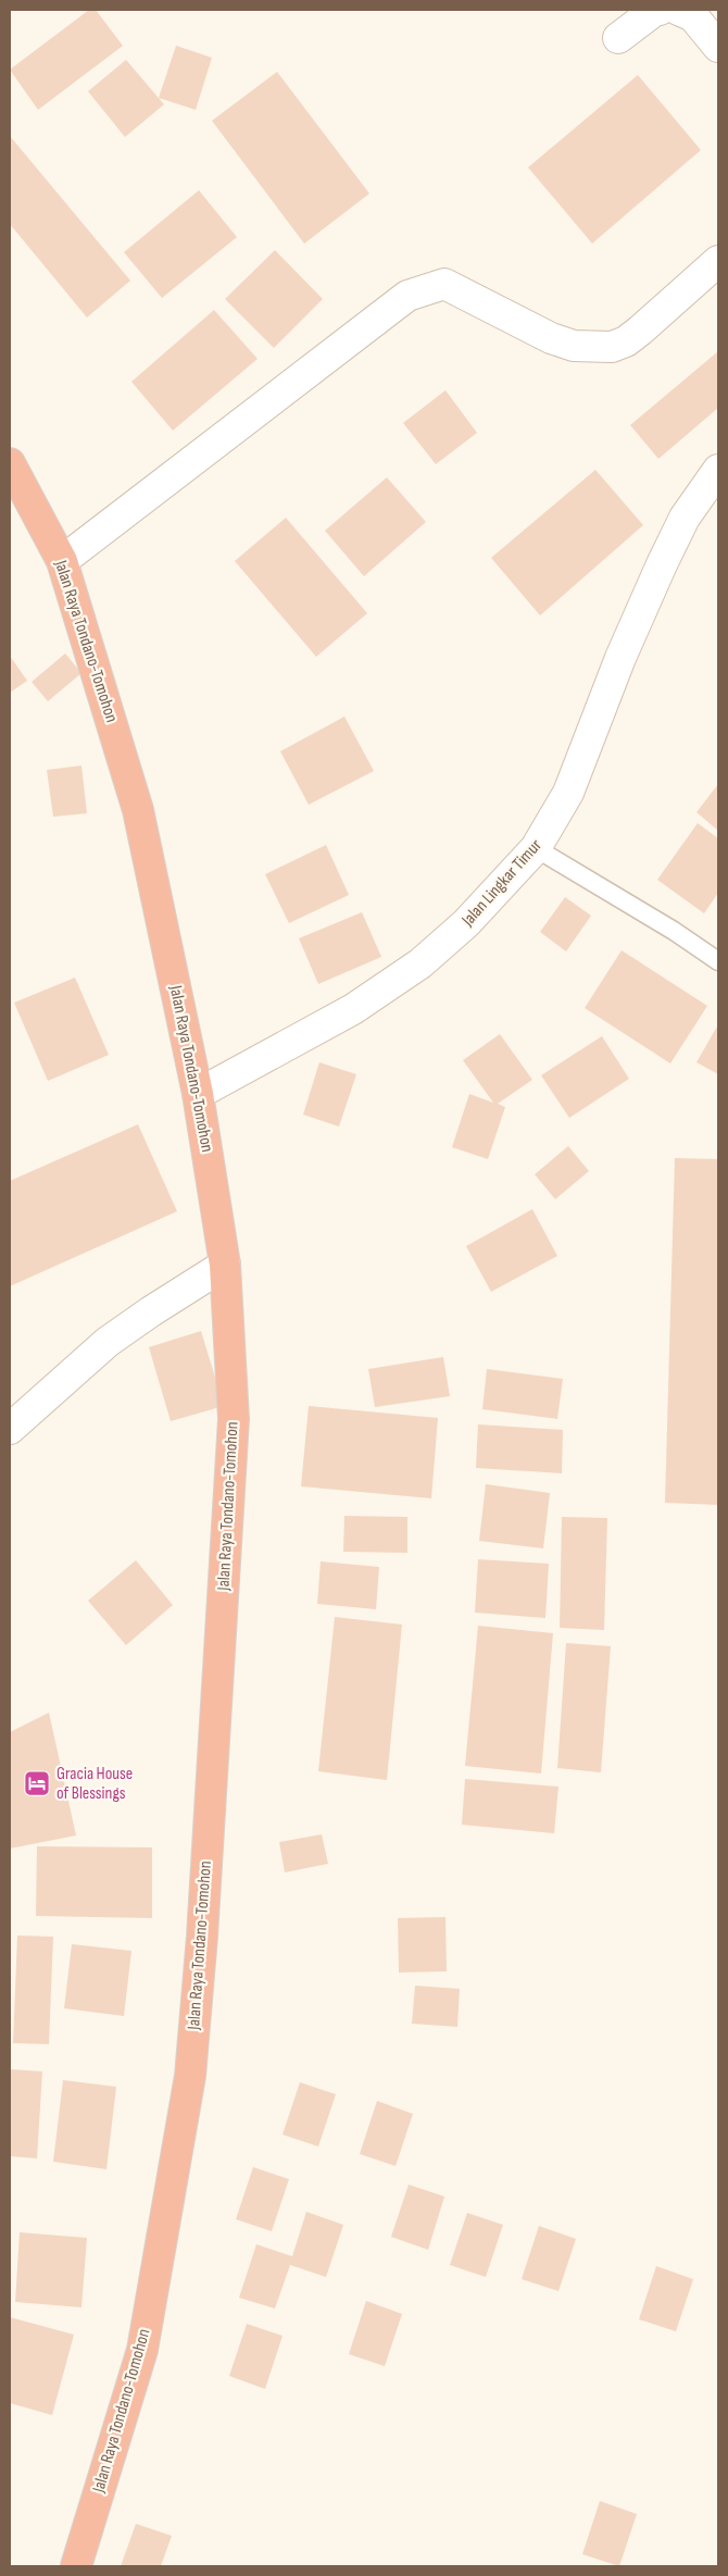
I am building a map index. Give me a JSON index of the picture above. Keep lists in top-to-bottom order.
{
  "streets": {
    "highway": ["Jalan Raya Tondano-Tomohon"],
    "street": ["Jalan Lingkar Timur"]
  },
  "crossings": [
    ["Jalan Raya Tondano-Tomohon", "Jalan Lingkar Timur"]
  ],
  "places": {
    "hotel": ["Gracia House of Blessings"]
  }
}
